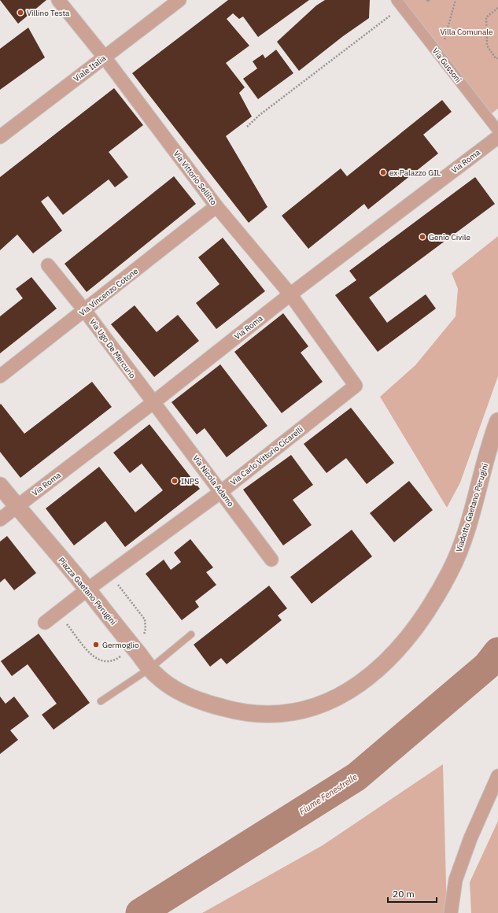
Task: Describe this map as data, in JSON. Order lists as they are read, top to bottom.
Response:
{
  "streets": {
    "street": [
      "Via Gussoni",
      "Viale Italia",
      "Via Roma",
      "Via Vittorio Sellitto",
      "Via Vincenzo Cotone",
      "Via Ugo De Mercurio",
      "Via Carlo Vittorio Cicarelli",
      "Via Nicola Adamo",
      "Viadotto Gaetano Perugini",
      "Piazza Gaetano Perugini"
    ]
  },
  "crossings": [
    ["Viale Italia", "Via Vittorio Sellitto"],
    ["Via Roma", "Via Vittorio Sellitto"],
    ["Via Roma", "Via Ugo De Mercurio"],
    ["Via Roma", "Via Carlo Vittorio Cicarelli"],
    ["Via Roma", "Via Nicola Adamo"],
    ["Via Roma", "Piazza Gaetano Perugini"],
    ["Via Vittorio Sellitto", "Via Vincenzo Cotone"],
    ["Via Vittorio Sellitto", "Via Carlo Vittorio Cicarelli"],
    ["Via Vincenzo Cotone", "Via Ugo De Mercurio"],
    ["Via Ugo De Mercurio", "Via Nicola Adamo"],
    ["Via Carlo Vittorio Cicarelli", "Via Nicola Adamo"],
    ["Via Carlo Vittorio Cicarelli", "Piazza Gaetano Perugini"],
    ["Viadotto Gaetano Perugini", "Piazza Gaetano Perugini"]
  ],
  "water": ["Fiume Fenestrelle"],
  "parks": ["Villa Comunale"],
  "places": [
    "Villino Testa",
    "ex Palazzo GIL",
    "Genio Civile",
    "INPS",
    "Germoglio"
  ],
  "scale_bar": "20 m"
}
